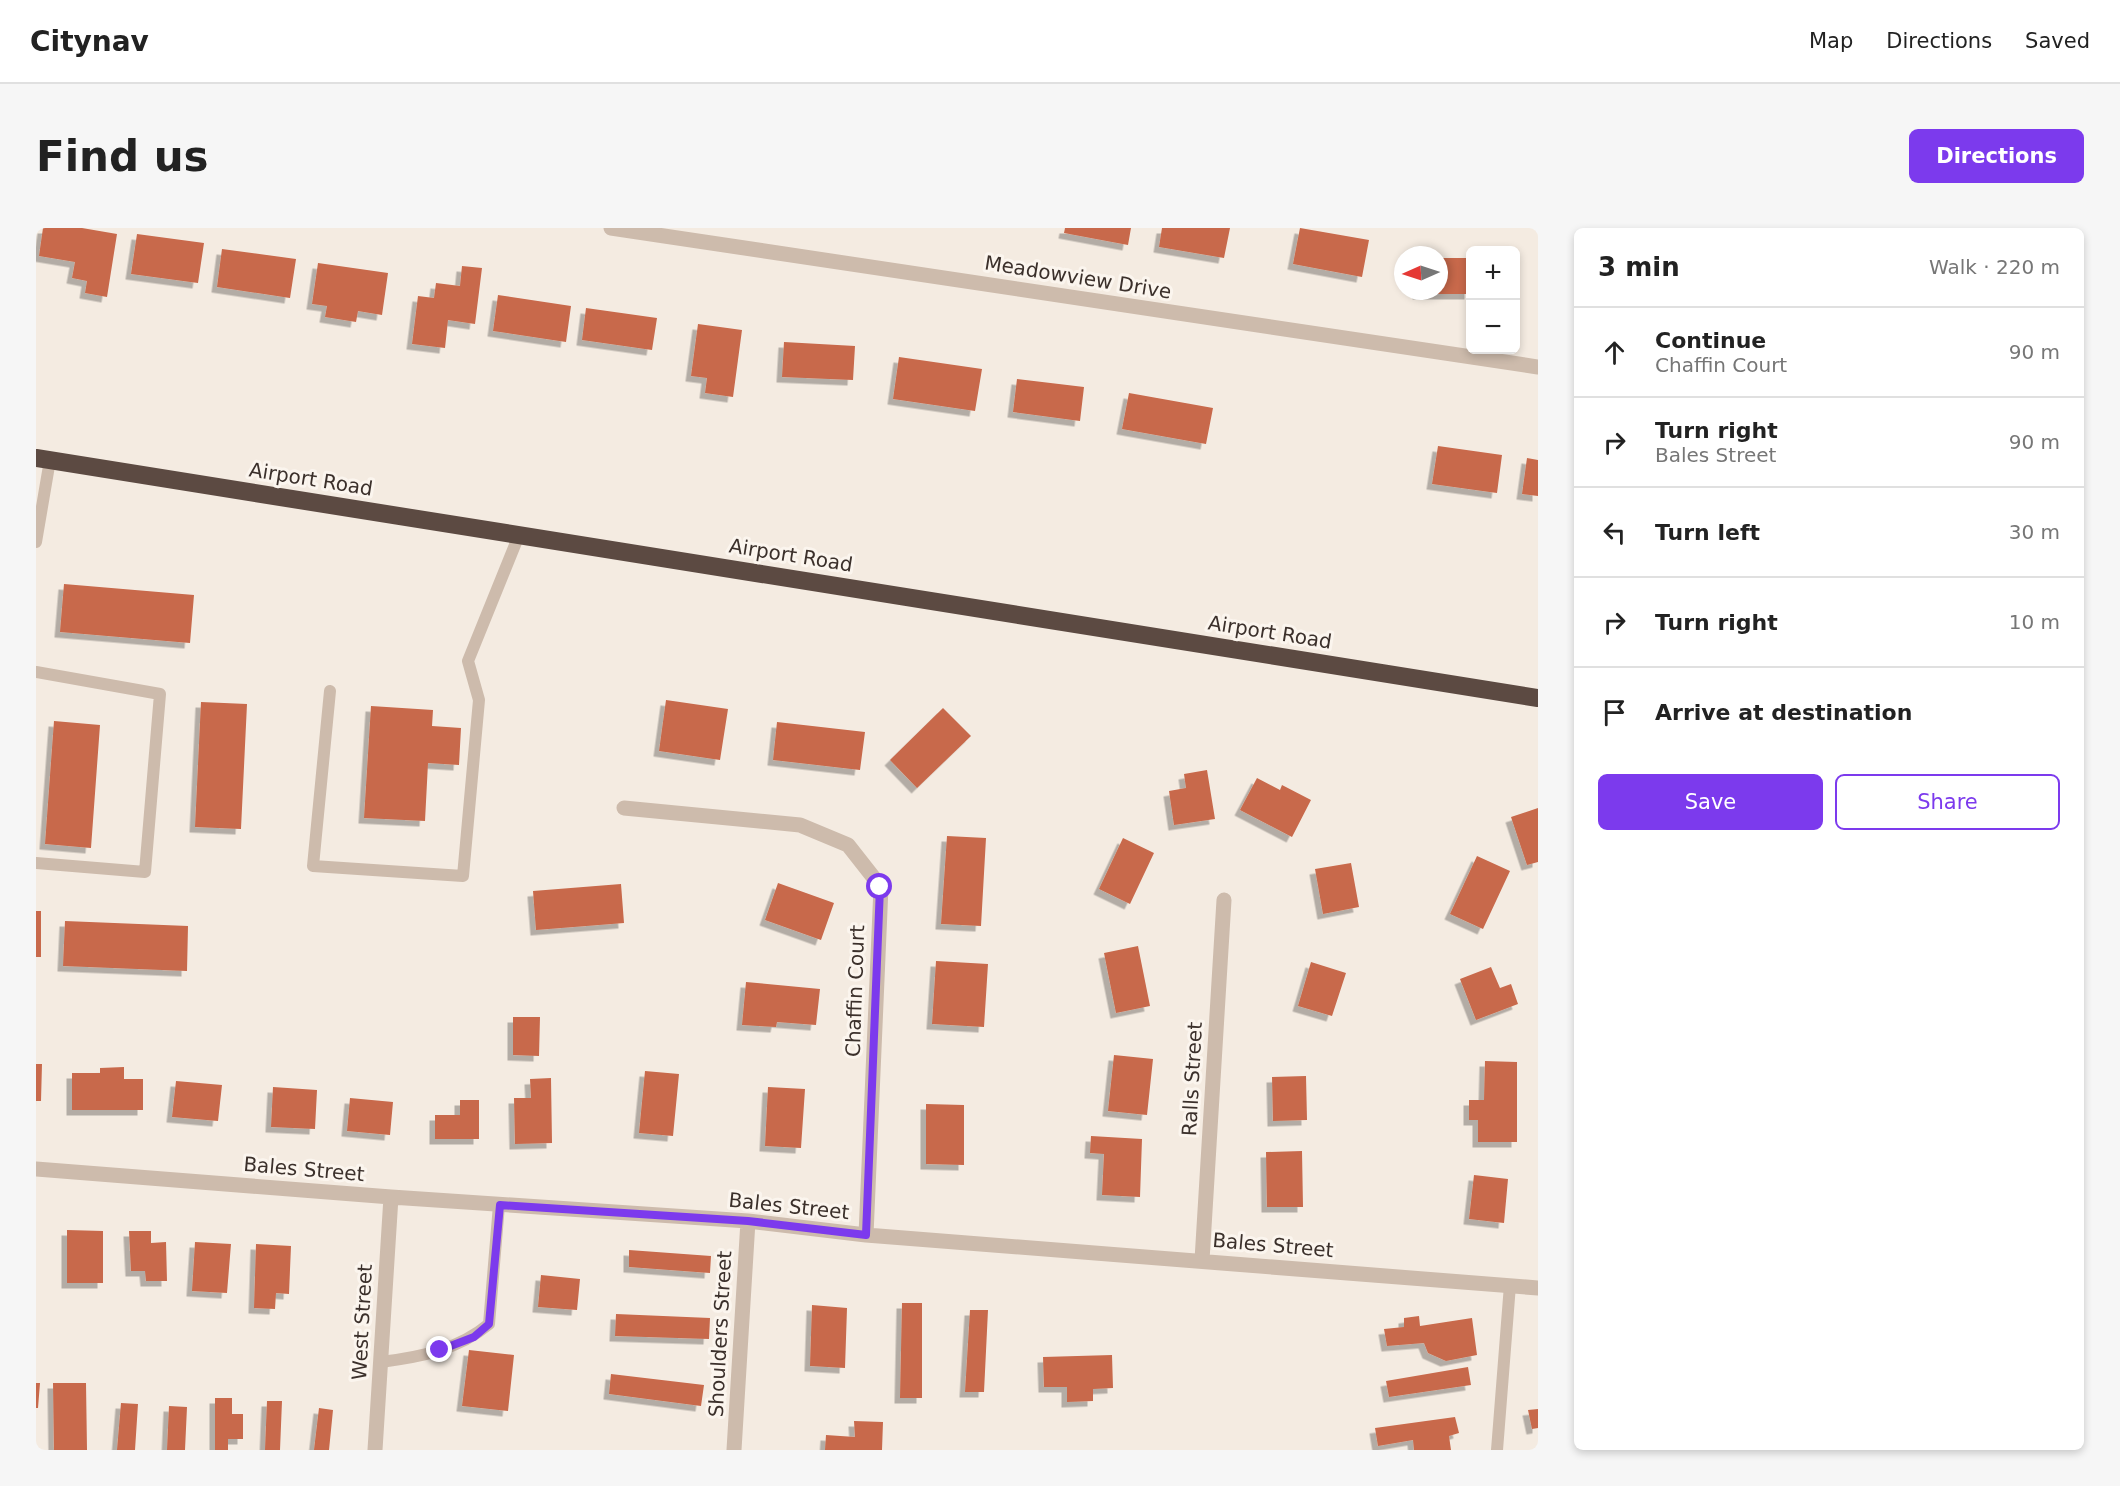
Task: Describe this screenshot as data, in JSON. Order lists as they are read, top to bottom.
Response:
{
  "streets": {
    "highway": ["Airport Road"],
    "street": [
      "Meadowview Drive",
      "Chaffin Court",
      "Ralls Street",
      "Bales Street",
      "West Street",
      "Shoulders Street"
    ]
  },
  "crossings": [
    ["Chaffin Court", "Bales Street"],
    ["Ralls Street", "Bales Street"],
    ["Bales Street", "West Street"],
    ["Bales Street", "Shoulders Street"]
  ],
  "north": "left",
  "page": {
    "header": "Citynav",
    "nav": ["Map", "Directions", "Saved"],
    "buttons": [
      "Directions",
      ["Save", "Share"]
    ],
    "title": "Find us",
    "heading": ["3 min", "Walk · 220 m"],
    "map_buttons": ["+", "−"],
    "list": [
      ["Continue", "Chaffin Court", "90 m"],
      ["Turn right", "Bales Street", "90 m"],
      ["Turn left", "30 m"],
      ["Turn right", "10 m"],
      "Arrive at destination"
    ]
  }
}
